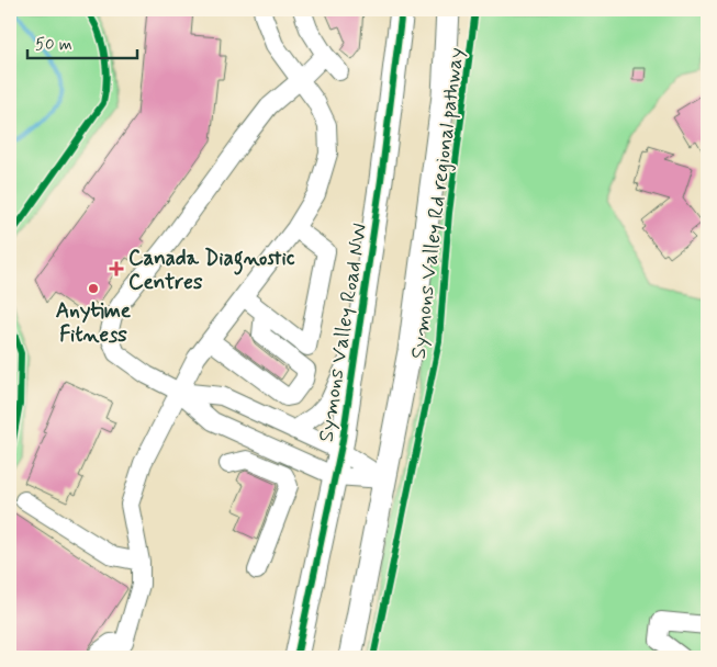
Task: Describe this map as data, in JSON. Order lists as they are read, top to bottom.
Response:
{
  "streets": {
    "main road": ["Symons Valley Road NW"],
    "cycle path": ["Symons Valley Rd regional pathway"]
  },
  "places": {
    "health": ["Canada Diagnostic Centres"],
    "other": ["Anytime Fitness"]
  },
  "scale_bar": "50 m"
}
